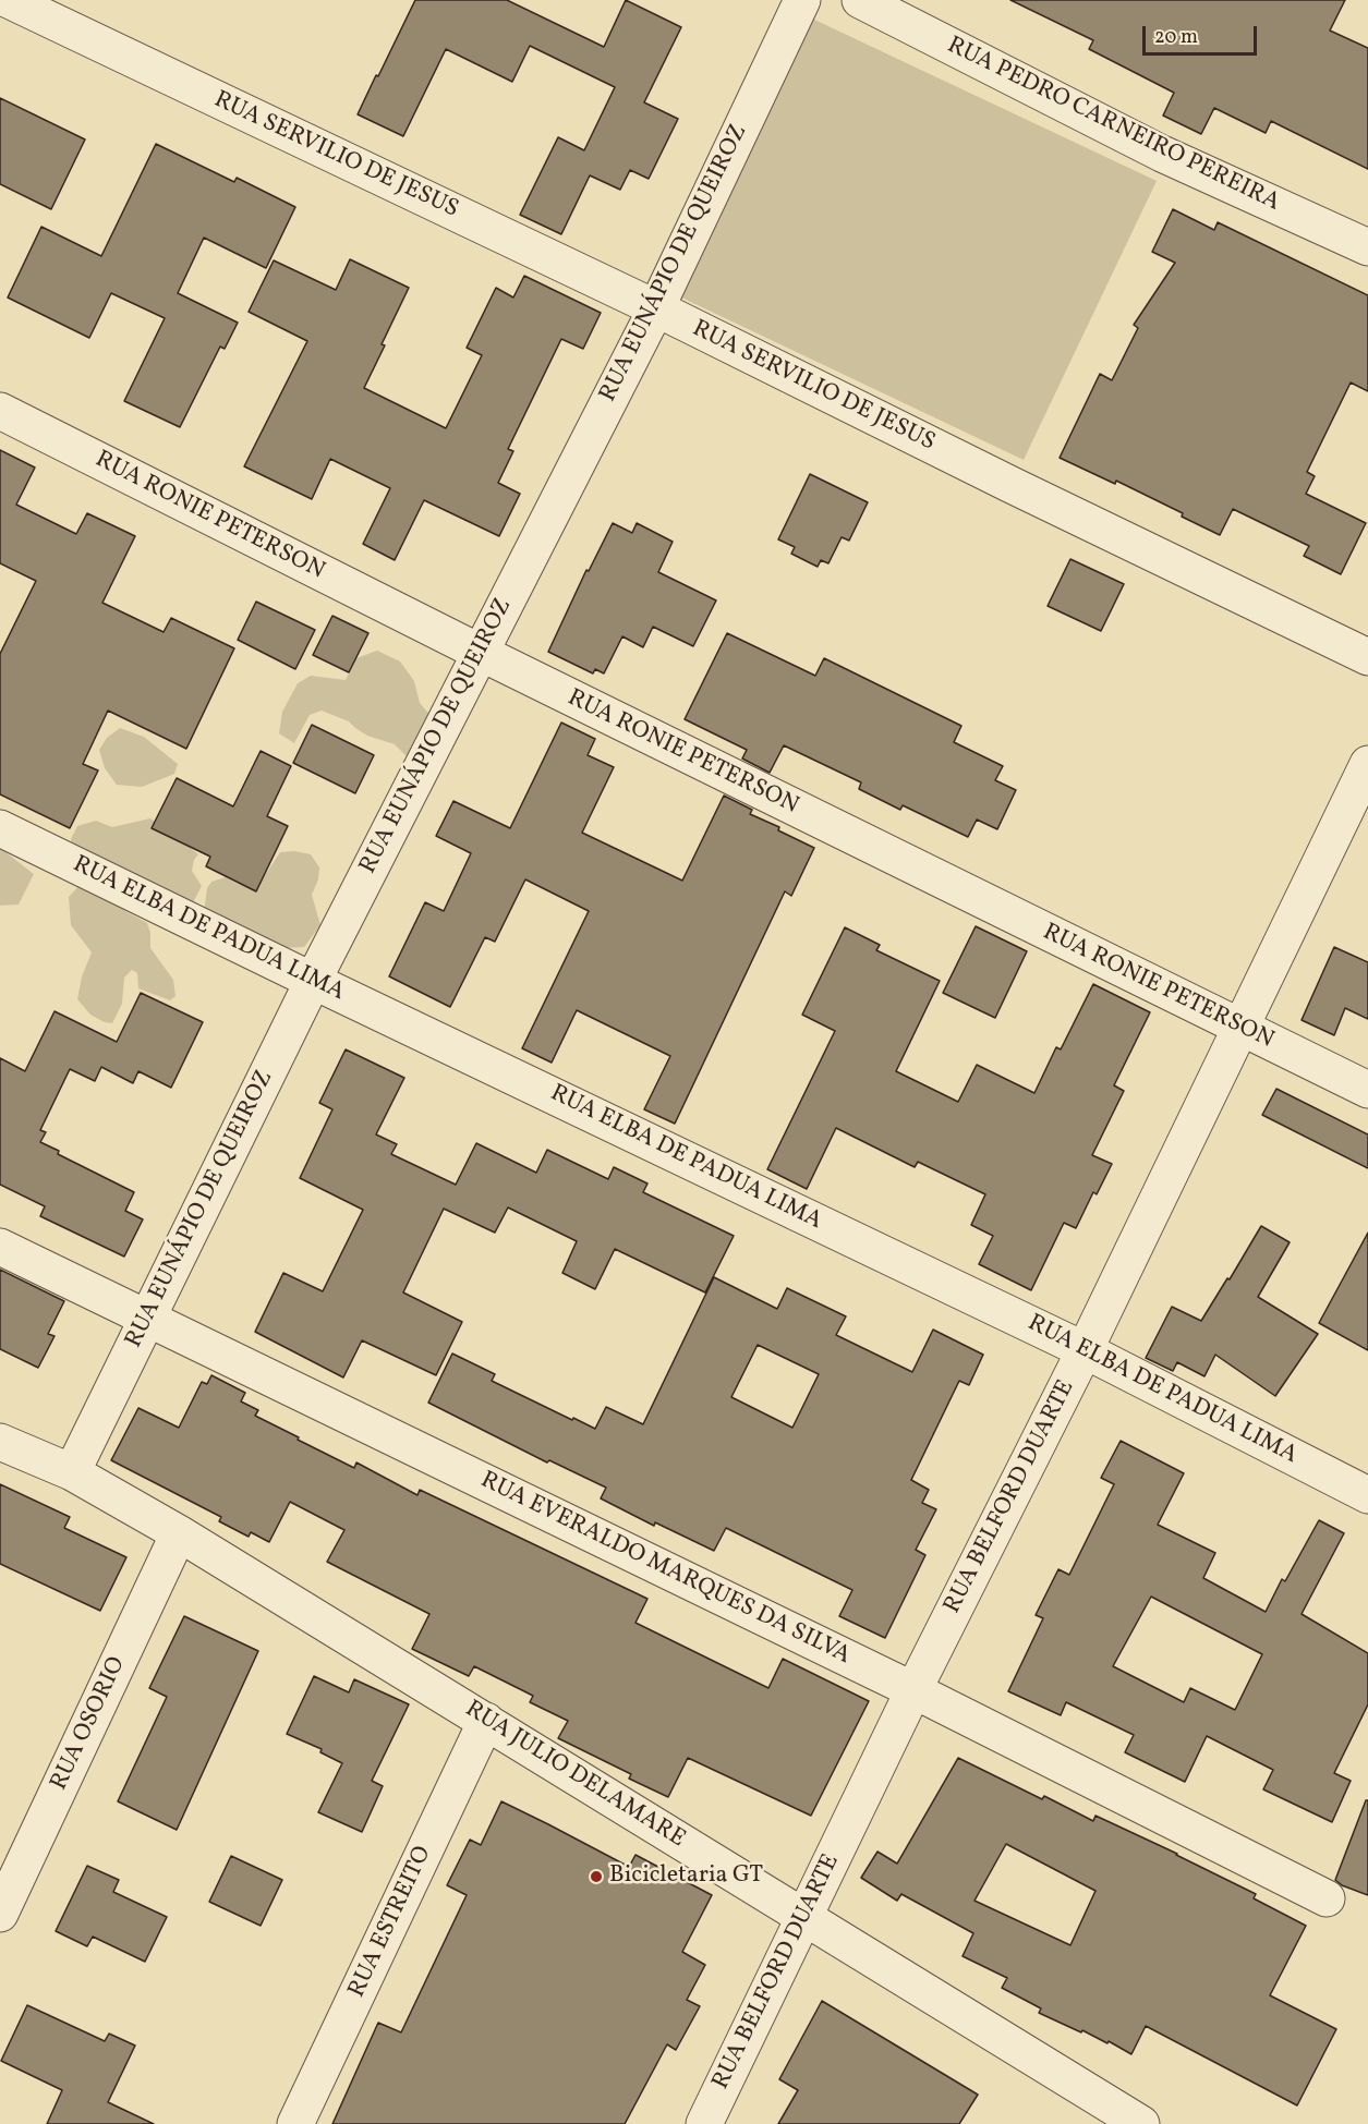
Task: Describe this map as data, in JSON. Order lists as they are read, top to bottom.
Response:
{
  "streets": {
    "street": [
      "RUA PEDRO CARNEIRO PEREIRA",
      "RUA SERVILIO DE JESUS",
      "RUA EUNÁPIO DE QUEIROZ",
      "RUA RONIE PETERSON",
      "RUA ELBA DE PADUA LIMA",
      "RUA BELFORD DUARTE",
      "RUA EVERALDO MARQUES DA SILVA",
      "RUA OSORIO",
      "RUA JULIO DELAMARE",
      "RUA ESTREITO"
    ]
  },
  "crossings": [
    ["RUA SERVILIO DE JESUS", "RUA EUNÁPIO DE QUEIROZ"],
    ["RUA EUNÁPIO DE QUEIROZ", "RUA RONIE PETERSON"],
    ["RUA EUNÁPIO DE QUEIROZ", "RUA ELBA DE PADUA LIMA"],
    ["RUA EUNÁPIO DE QUEIROZ", "RUA EVERALDO MARQUES DA SILVA"],
    ["RUA EUNÁPIO DE QUEIROZ", "RUA JULIO DELAMARE"],
    ["RUA RONIE PETERSON", "RUA BELFORD DUARTE"],
    ["RUA ELBA DE PADUA LIMA", "RUA BELFORD DUARTE"],
    ["RUA BELFORD DUARTE", "RUA EVERALDO MARQUES DA SILVA"],
    ["RUA BELFORD DUARTE", "RUA JULIO DELAMARE"],
    ["RUA OSORIO", "RUA JULIO DELAMARE"],
    ["RUA JULIO DELAMARE", "RUA ESTREITO"]
  ],
  "places": ["Bicicletaria GT"],
  "scale_bar": "20 m"
}
